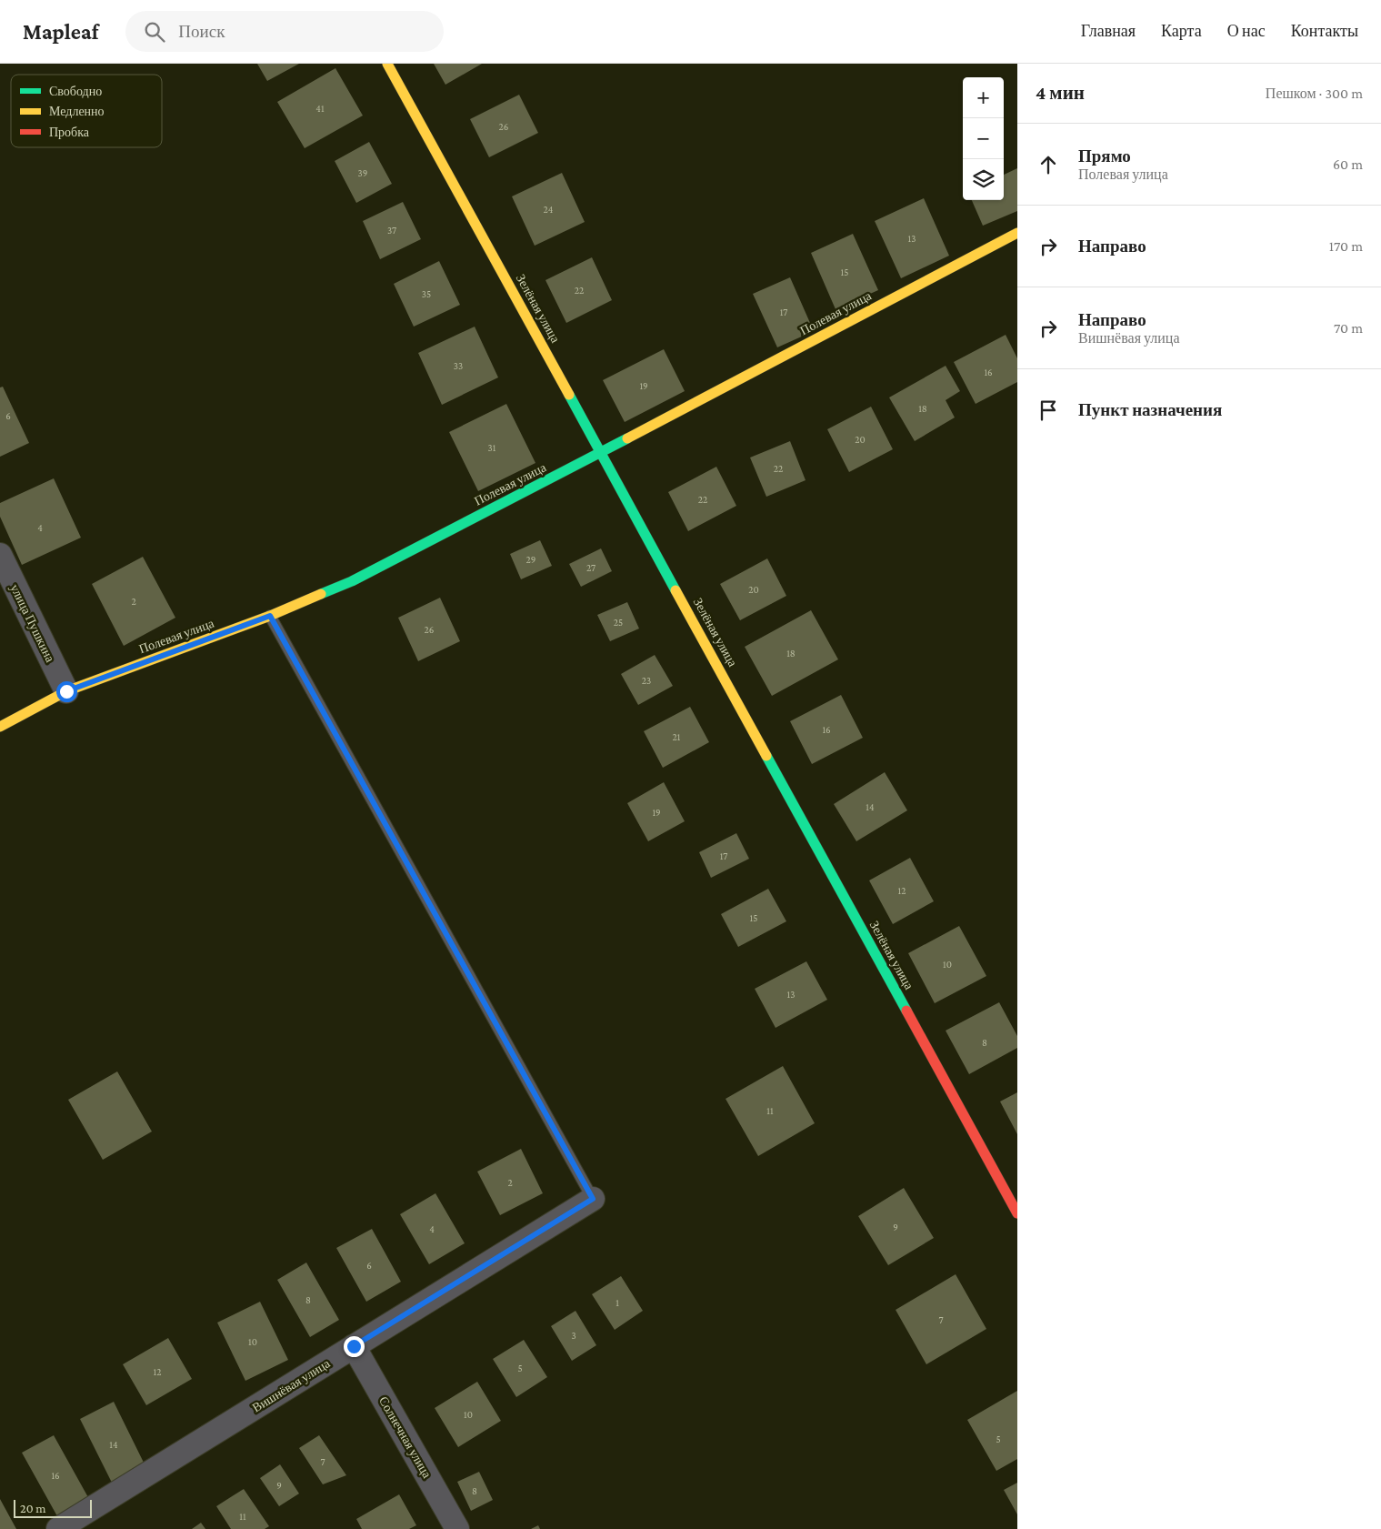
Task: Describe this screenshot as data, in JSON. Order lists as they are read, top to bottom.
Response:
{
  "streets": {
    "street": [
      "Зелёная улица",
      "Полевая улица",
      "улица Пушкина",
      "Вишнёвая улица",
      "Солнечная улица"
    ]
  },
  "crossings": [
    ["Зелёная улица", "Полевая улица"],
    ["Полевая улица", "улица Пушкина"],
    ["Вишнёвая улица", "Солнечная улица"]
  ],
  "house_numbers": [
    "41",
    "26",
    "39",
    "24",
    "37",
    "13",
    "15",
    "22",
    "35",
    "17",
    "33",
    "16",
    "19",
    "18",
    "6",
    "20",
    "31",
    "22",
    "22",
    "4",
    "29",
    "27",
    "20",
    "2",
    "25",
    "26",
    "18",
    "23",
    "16",
    "21",
    "14",
    "19",
    "17",
    "12",
    "15",
    "10",
    "13",
    "8",
    "11",
    "2",
    "9",
    "4",
    "6",
    "8",
    "1",
    "7",
    "3",
    "10",
    "5",
    "12",
    "10",
    "5",
    "14",
    "7",
    "16",
    "9",
    "8",
    "11"
  ],
  "legend": ["Свободно", "Медленно", "Пробка"],
  "scale_bar": "20 m",
  "page": {
    "header": "Mapleaf",
    "search": "Поиск",
    "nav": [
      "Главная",
      "Карта",
      "О нас",
      "Контакты"
    ],
    "heading": ["4 мин", "Пешком · 300 m"],
    "map_buttons": ["+", "−"],
    "list": [
      ["Прямо", "Полевая улица", "60 m"],
      ["Направо", "170 m"],
      ["Направо", "Вишнёвая улица", "70 m"],
      "Пункт назначения"
    ],
    "scale": "20 m"
  }
}
